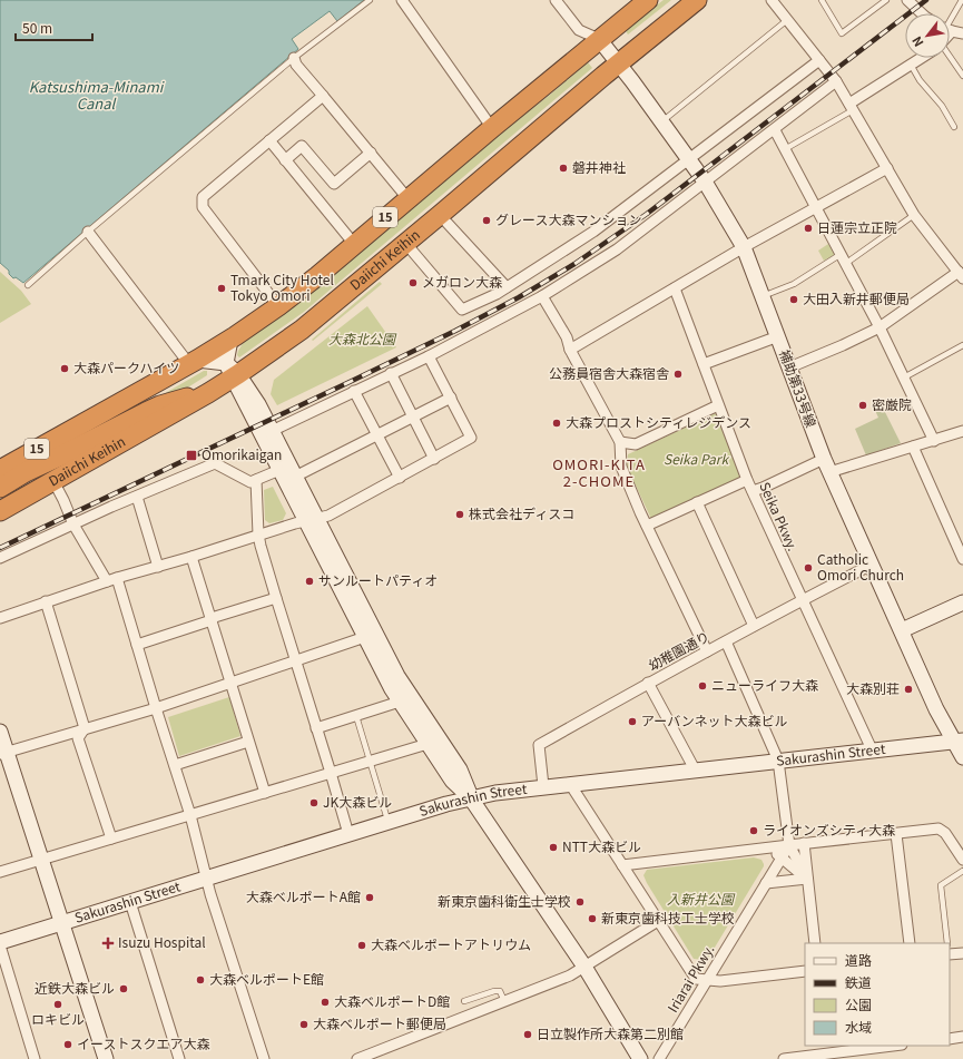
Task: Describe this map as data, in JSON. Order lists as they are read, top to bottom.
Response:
{
  "streets": {
    "highway": ["15", "Daiichi Keihin"],
    "street": [
      "補助第33号線",
      "Seika Pkwy.",
      "幼稚園通り",
      "Sakurashin Street",
      "Iriarai Pkwy."
    ]
  },
  "crossings": [
    ["15", "補助第33号線"],
    ["Daiichi Keihin", "補助第33号線"],
    ["補助第33号線", "幼稚園通り"],
    ["補助第33号線", "Sakurashin Street"],
    ["Seika Pkwy.", "幼稚園通り"],
    ["Seika Pkwy.", "Sakurashin Street"],
    ["幼稚園通り", "Sakurashin Street"]
  ],
  "districts": ["OMORI-KITA 2-CHOME"],
  "water": ["Katsushima-Minami Canal"],
  "parks": ["大森北公園", "Seika Park", "入新井公園"],
  "places": {
    "other": [
      "磐井神社",
      "グレース大森マンション",
      "日蓮宗立正院",
      "メガロン大森",
      "Tmark City Hotel Tokyo Omori",
      "大田入新井郵便局",
      "大森パークハイツ",
      "公務員宿舎大森宿舎",
      "密厳院",
      "大森プロストシティレジデンス",
      "株式会社ディスコ",
      "Catholic Omori Church",
      "サンルートパティオ",
      "ニューライフ大森",
      "大森別荘",
      "アーバンネット大森ビル",
      "JK大森ビル",
      "ライオンズシティ大森",
      "NTT大森ビル",
      "大森ベルポートA館",
      "新東京歯科衛生士学校",
      "新東京歯科技工士学校",
      "大森ベルポートアトリウム",
      "大森ベルポートE館",
      "近鉄大森ビル",
      "大森ベルポートD館",
      "ロキビル",
      "大森ベルポート郵便局",
      "日立製作所大森第二別館",
      "イーストスクエア大森"
    ],
    "transit": ["Ōmorikaigan"],
    "health": ["Isuzu Hospital"]
  },
  "legend": [
    "道路",
    "鉄道",
    "公園",
    "水域"
  ],
  "scale_bar": "50 m",
  "north": "bottom left"
}
